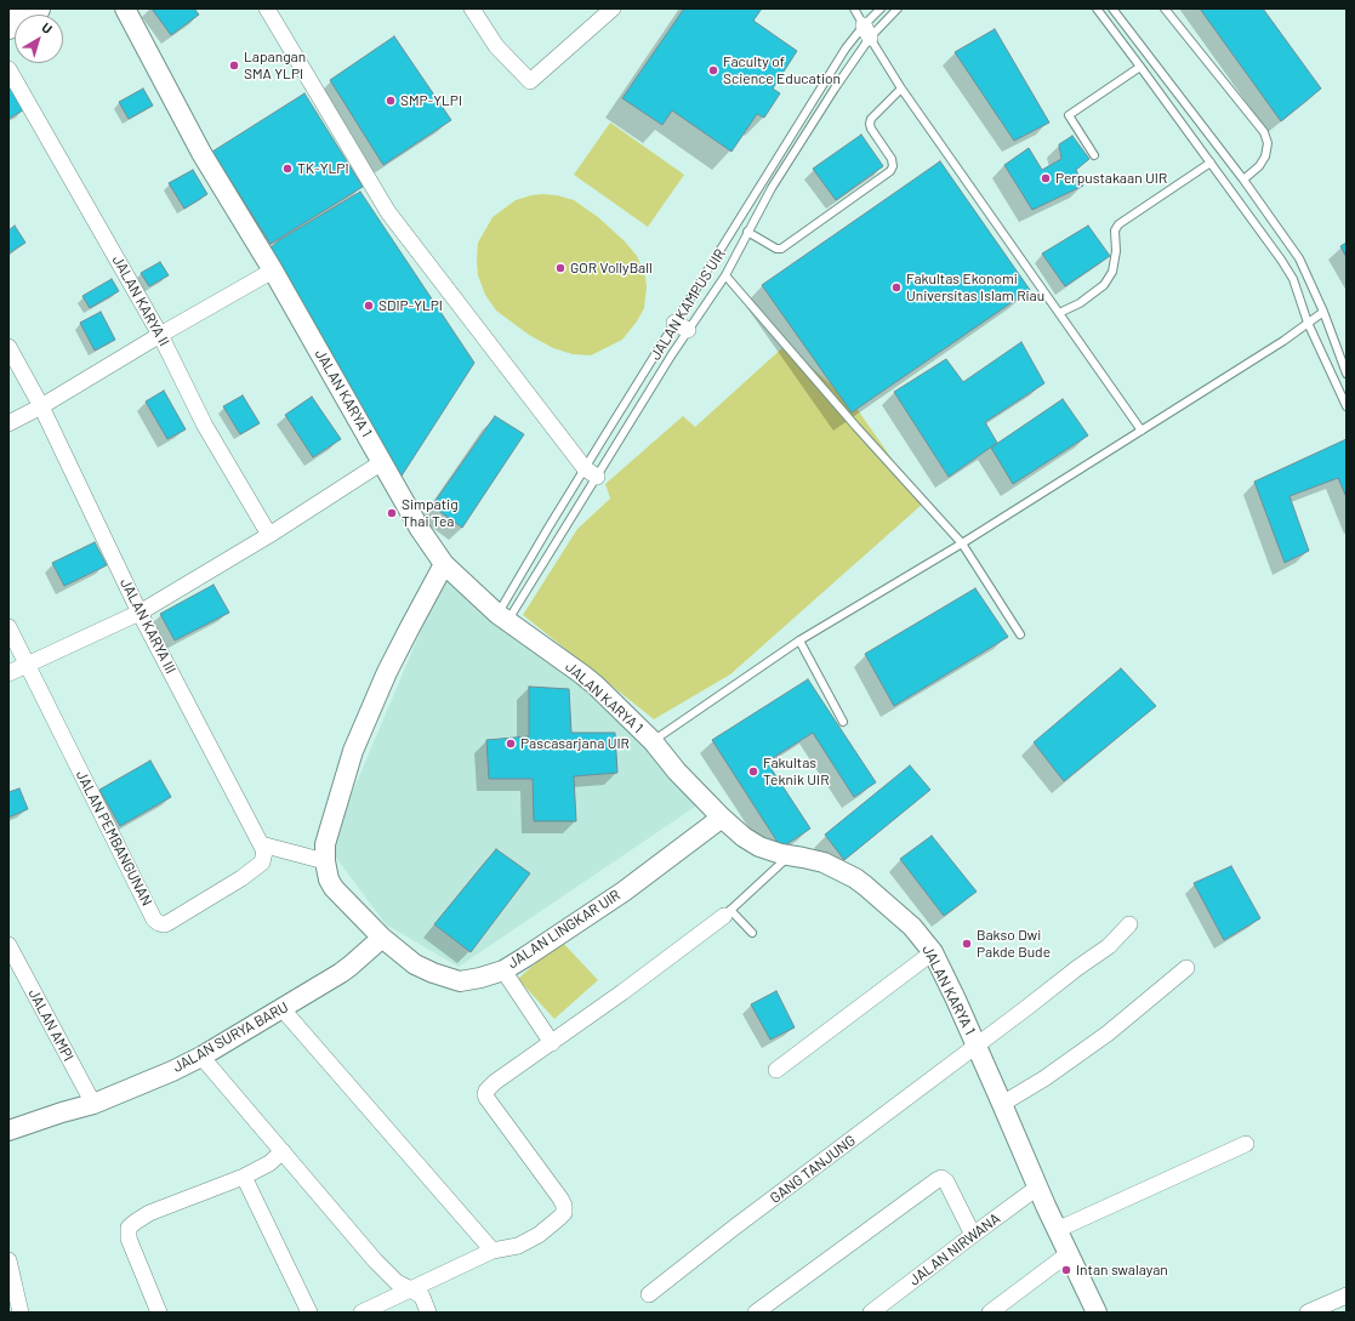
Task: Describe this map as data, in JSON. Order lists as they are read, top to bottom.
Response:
{
  "streets": {
    "street": [
      "JALAN KARYA II",
      "JALAN KARYA 1",
      "JALAN KARYA III",
      "JALAN PEMBANGUNAN",
      "JALAN LINGKAR UIR",
      "JALAN AMPI",
      "JALAN SURYA BARU",
      "GANG TANJUNG",
      "JALAN NIRWANA"
    ],
    "lane": ["JALAN KAMPUS UIR"]
  },
  "crossings": [
    ["JALAN KAMPUS UIR", "JALAN KARYA 1"],
    ["JALAN KARYA 1", "JALAN LINGKAR UIR"],
    ["JALAN KARYA 1", "GANG TANJUNG"],
    ["JALAN KARYA 1", "JALAN NIRWANA"],
    ["JALAN KARYA III", "JALAN PEMBANGUNAN"],
    ["JALAN LINGKAR UIR", "JALAN SURYA BARU"],
    ["JALAN AMPI", "JALAN SURYA BARU"]
  ],
  "places": [
    "Lapangan SMA YLPI",
    "Faculty of Science Education",
    "SMP-YLPI",
    "TK-YLPI",
    "Perpustakaan UIR",
    "GOR VollyBall",
    "Fakultas Ekonomi Universitas Islam Riau",
    "SDIP-YLPI",
    "Simpatig Thai Tea",
    "Pascasarjana UIR",
    "Fakultas Teknik UIR",
    "Bakso Dwi Pakde Bude",
    "Intan swalayan"
  ],
  "north": "top right"
}
